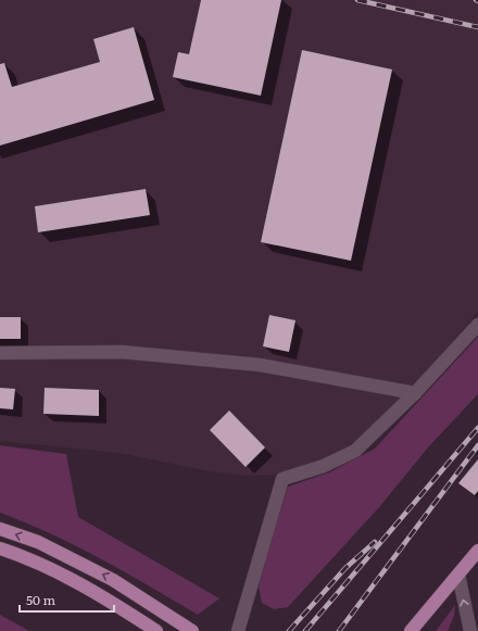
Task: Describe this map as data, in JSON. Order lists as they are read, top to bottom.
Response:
{
  "scale_bar": "50 m"
}
